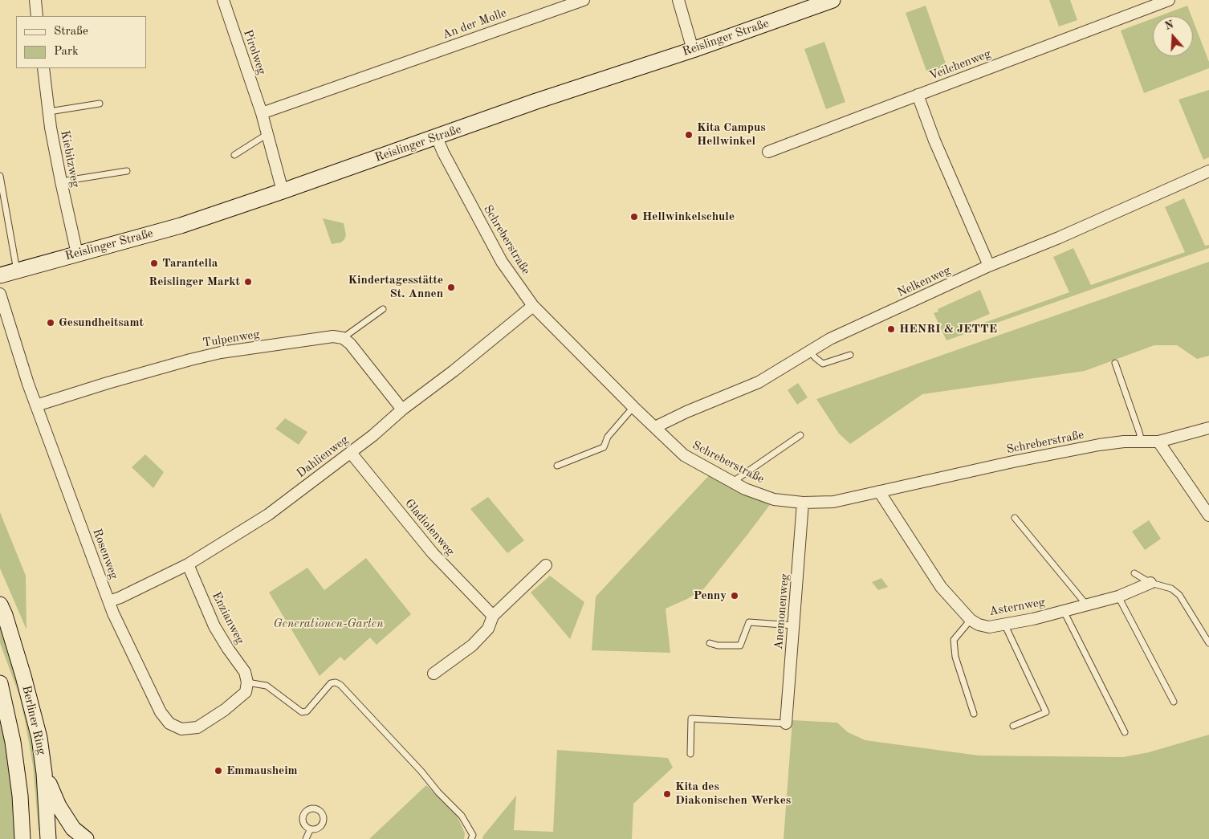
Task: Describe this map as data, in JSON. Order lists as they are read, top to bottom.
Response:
{
  "streets": {
    "street": [
      "An der Molle",
      "Reislinger Straße",
      "Pirolweg",
      "Veilchenweg",
      "Kiebitzweg",
      "Schreberstraße",
      "Nelkenweg",
      "Tulpenweg",
      "Dahlienweg",
      "Gladiolenweg",
      "Rosenweg",
      "Asternweg",
      "Anemonenweg",
      "Enzianweg",
      "Berliner Ring"
    ]
  },
  "crossings": [
    ["An der Molle", "Pirolweg"],
    ["Reislinger Straße", "Pirolweg"],
    ["Reislinger Straße", "Kiebitzweg"],
    ["Reislinger Straße", "Schreberstraße"],
    ["Schreberstraße", "Nelkenweg"],
    ["Schreberstraße", "Dahlienweg"],
    ["Schreberstraße", "Asternweg"],
    ["Schreberstraße", "Anemonenweg"],
    ["Tulpenweg", "Rosenweg"],
    ["Dahlienweg", "Gladiolenweg"],
    ["Dahlienweg", "Rosenweg"],
    ["Dahlienweg", "Enzianweg"],
    ["Rosenweg", "Enzianweg"]
  ],
  "parks": ["Generationen-Garten"],
  "places": [
    "Kita Campus Hellwinkel",
    "Hellwinkelschule",
    "Tarantella",
    "Reislinger Markt",
    "Kindertagesstätte St. Annen",
    "Gesundheitsamt",
    "HENRI & JETTE",
    "Penny",
    "Emmausheim",
    "Kita des Diakonischen Werkes"
  ],
  "legend": ["Straße", "Park"],
  "north": "top"
}
